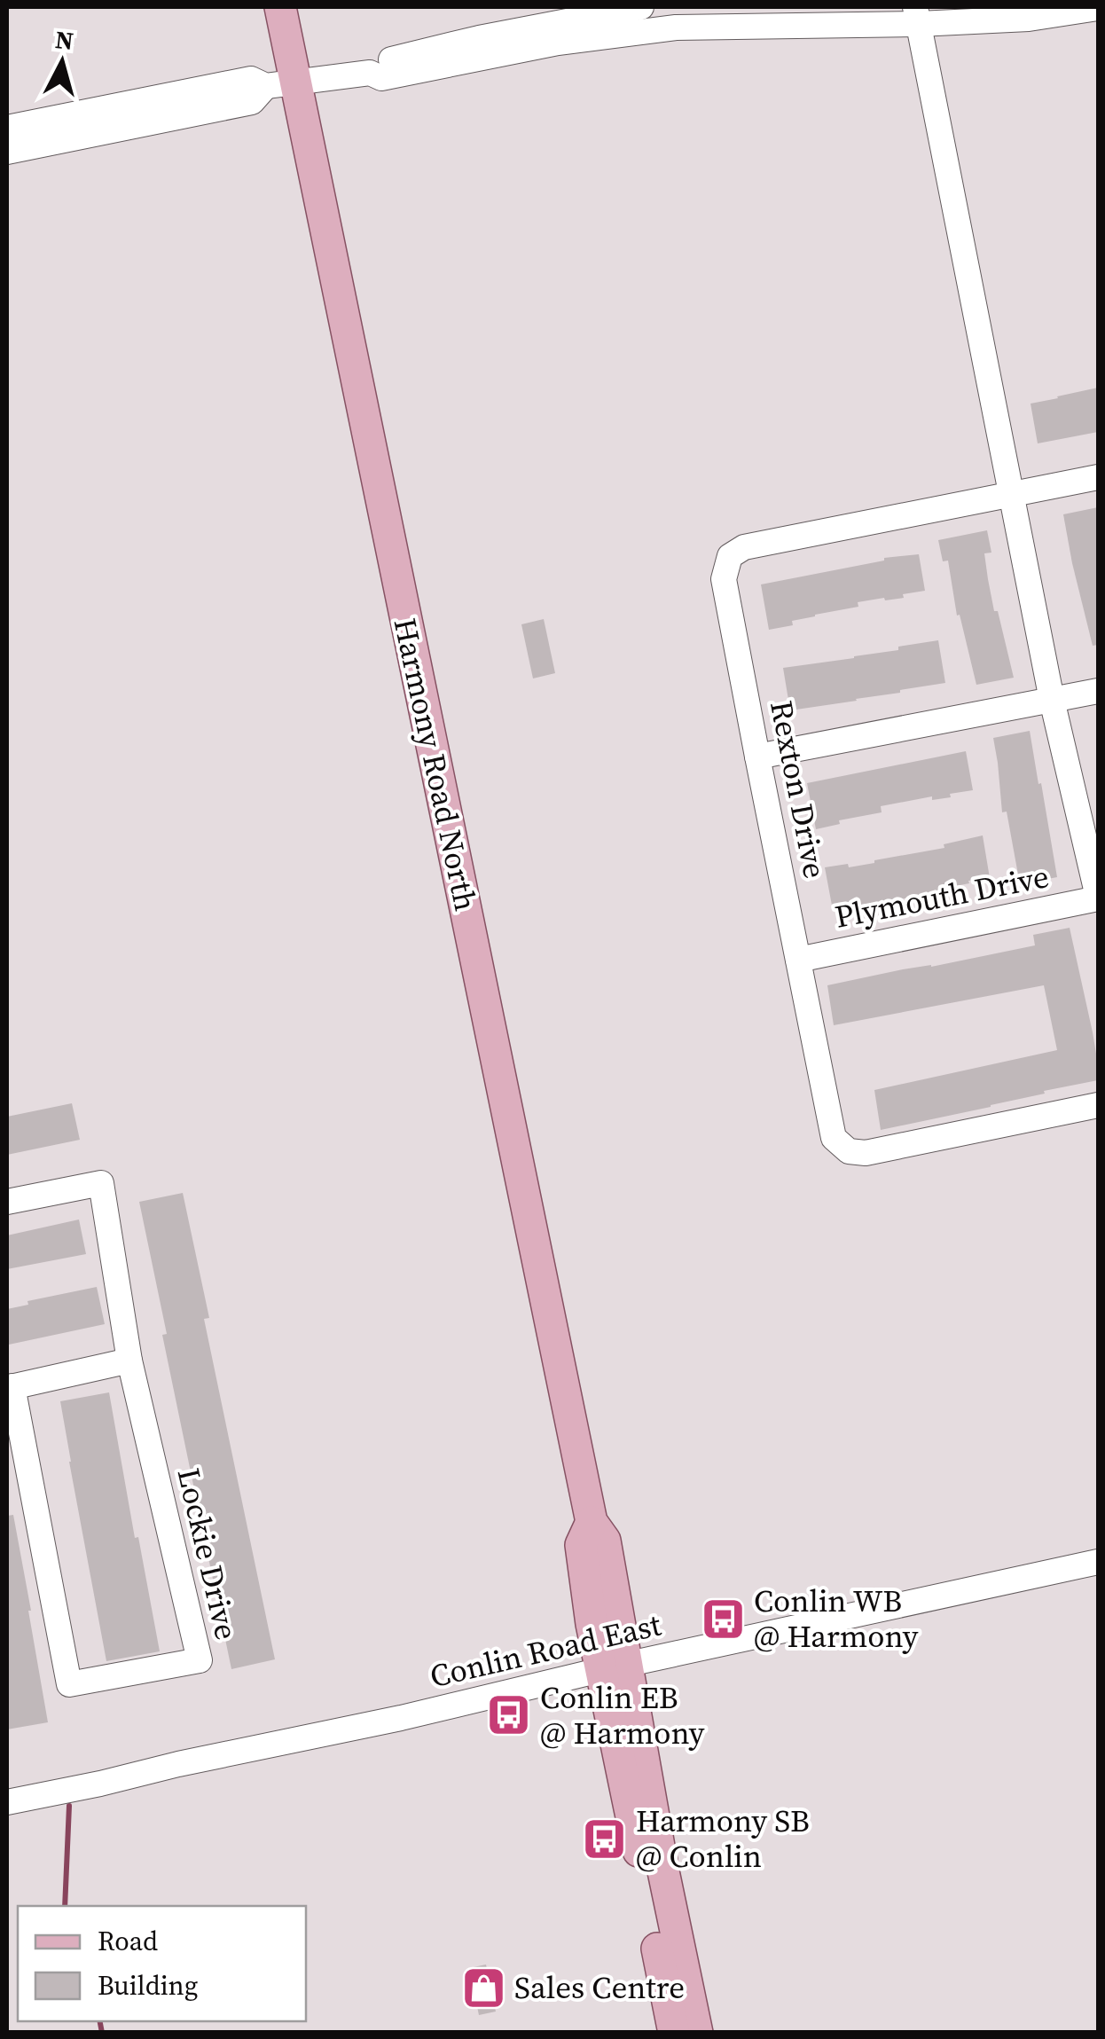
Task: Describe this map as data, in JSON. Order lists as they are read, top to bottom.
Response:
{
  "streets": {
    "main road": ["Harmony Road North"],
    "street": [
      "Rexton Drive",
      "Plymouth Drive",
      "Lockie Drive",
      "Conlin Road East"
    ]
  },
  "crossings": [
    ["Harmony Road North", "Conlin Road East"],
    ["Rexton Drive", "Plymouth Drive"]
  ],
  "places": {
    "bus stop": ["Conlin WB @ Harmony", "Conlin EB @ Harmony", "Harmony SB @ Conlin"],
    "shop": ["Sales Centre"]
  },
  "legend": ["Road", "Building"],
  "north": "top"
}
